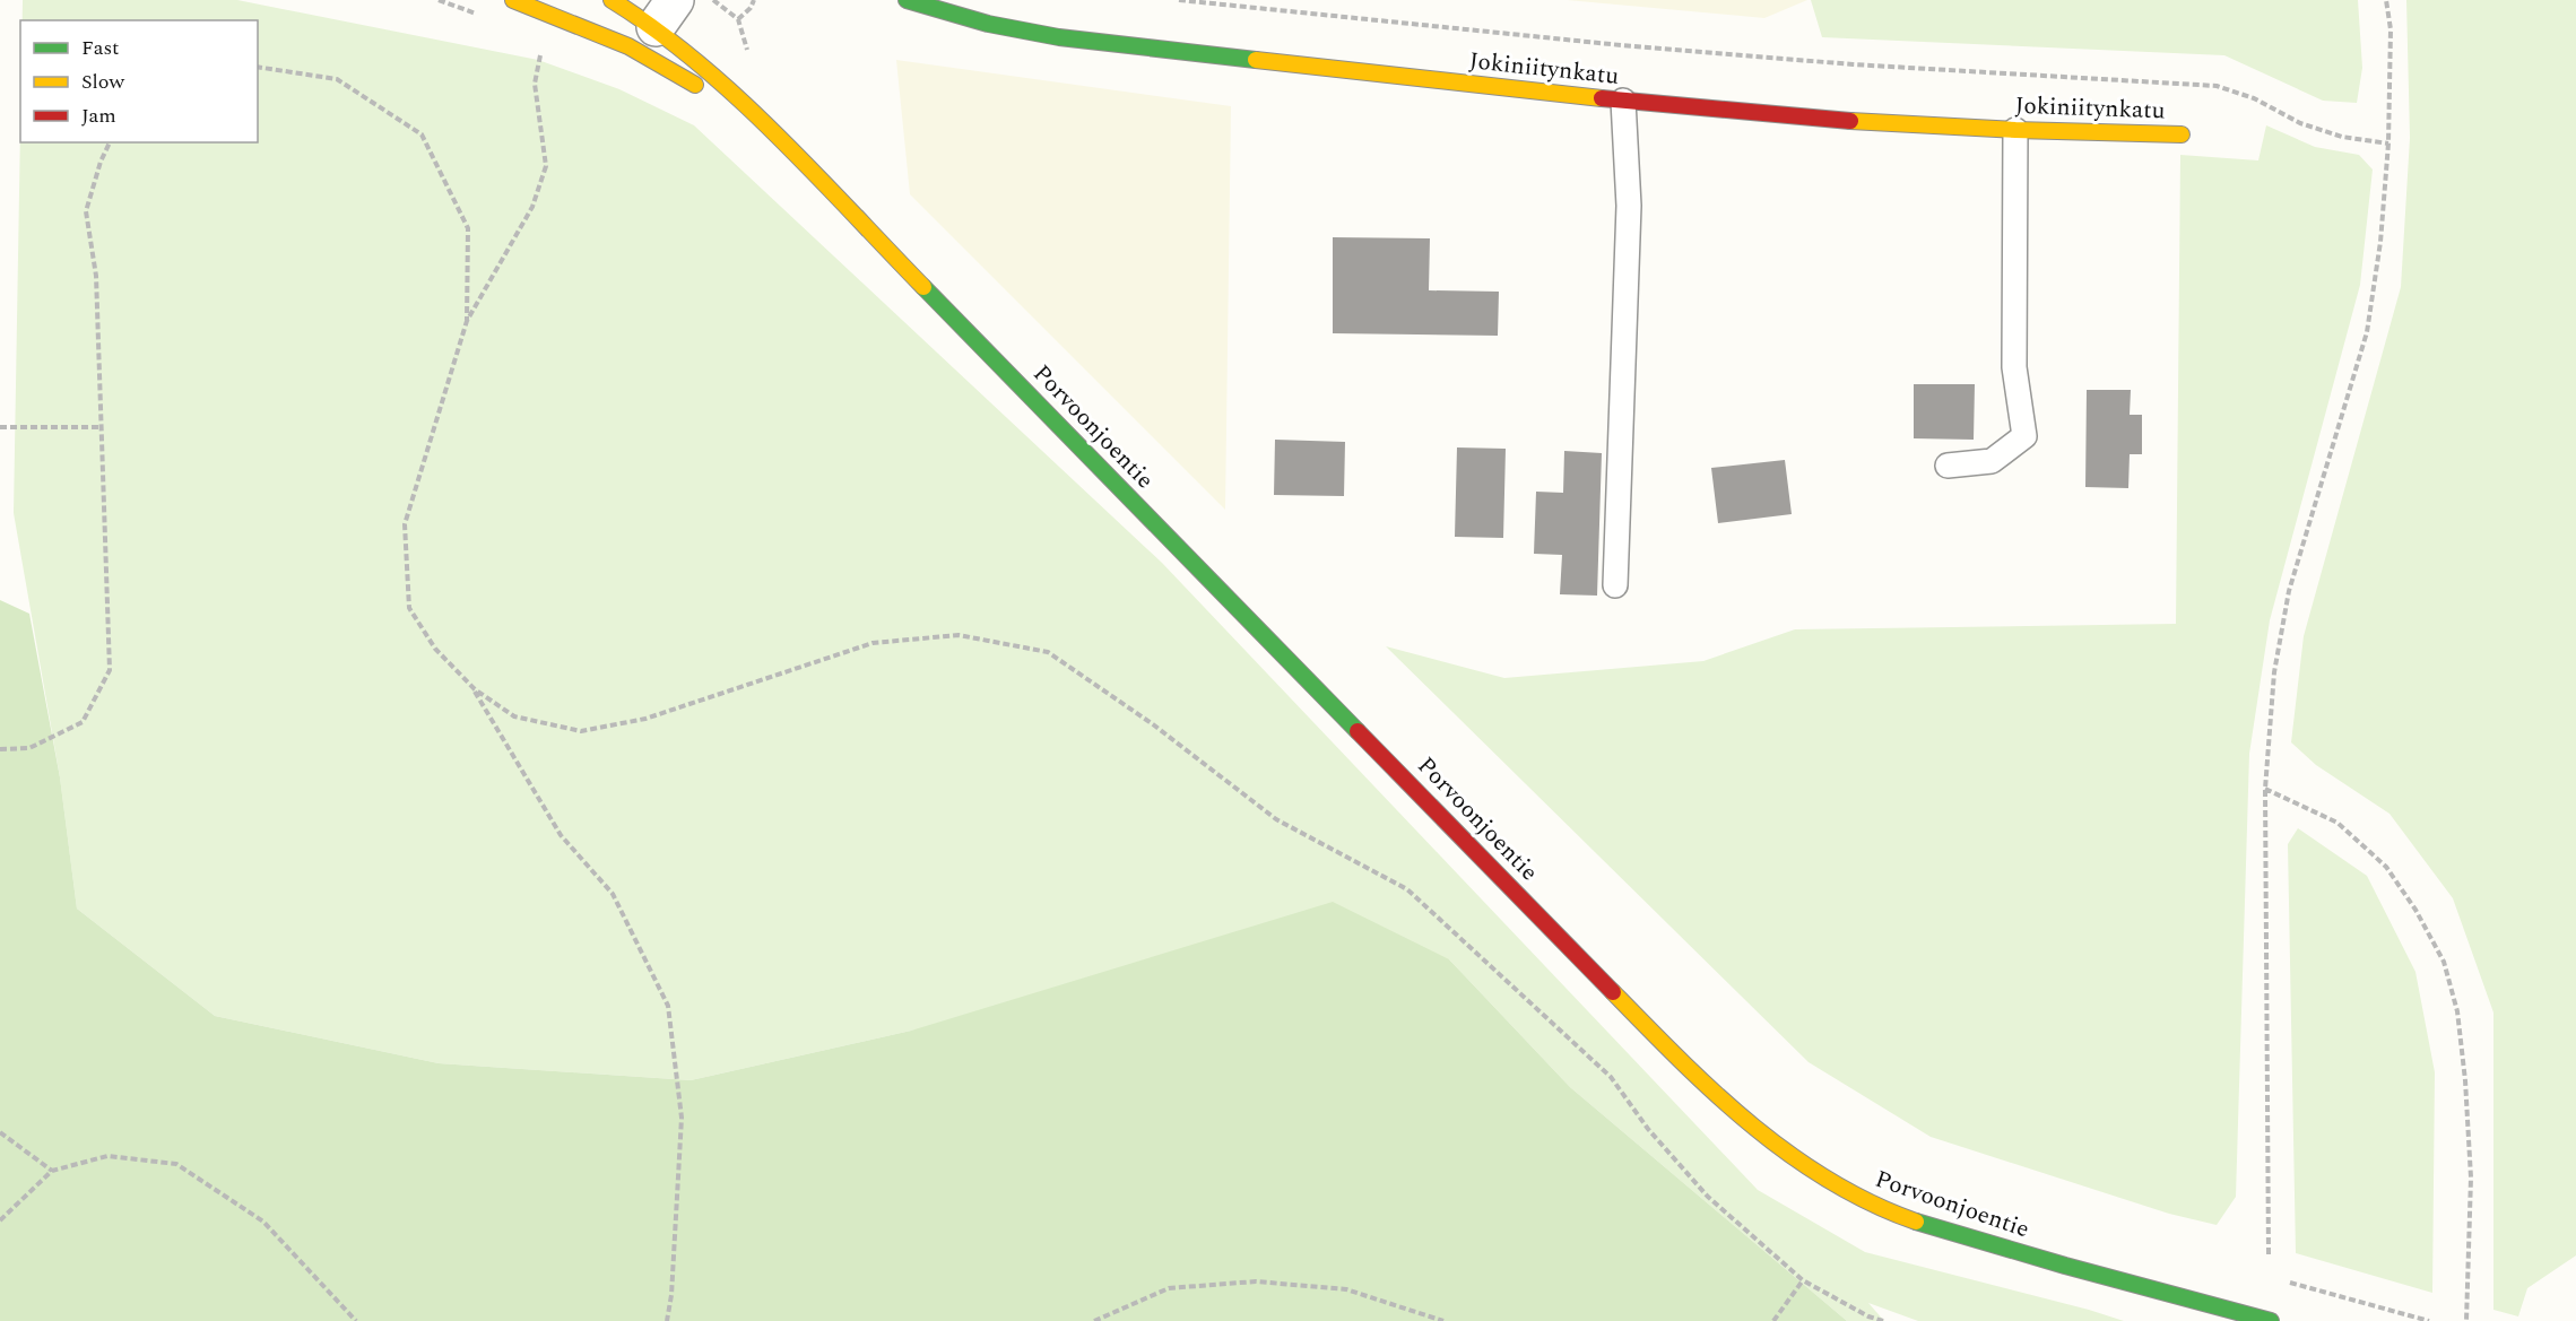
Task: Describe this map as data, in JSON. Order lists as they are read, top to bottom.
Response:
{
  "streets": {
    "street": ["Jokiniitynkatu", "Porvoonjoentie"]
  },
  "legend": ["Fast", "Slow", "Jam"]
}
